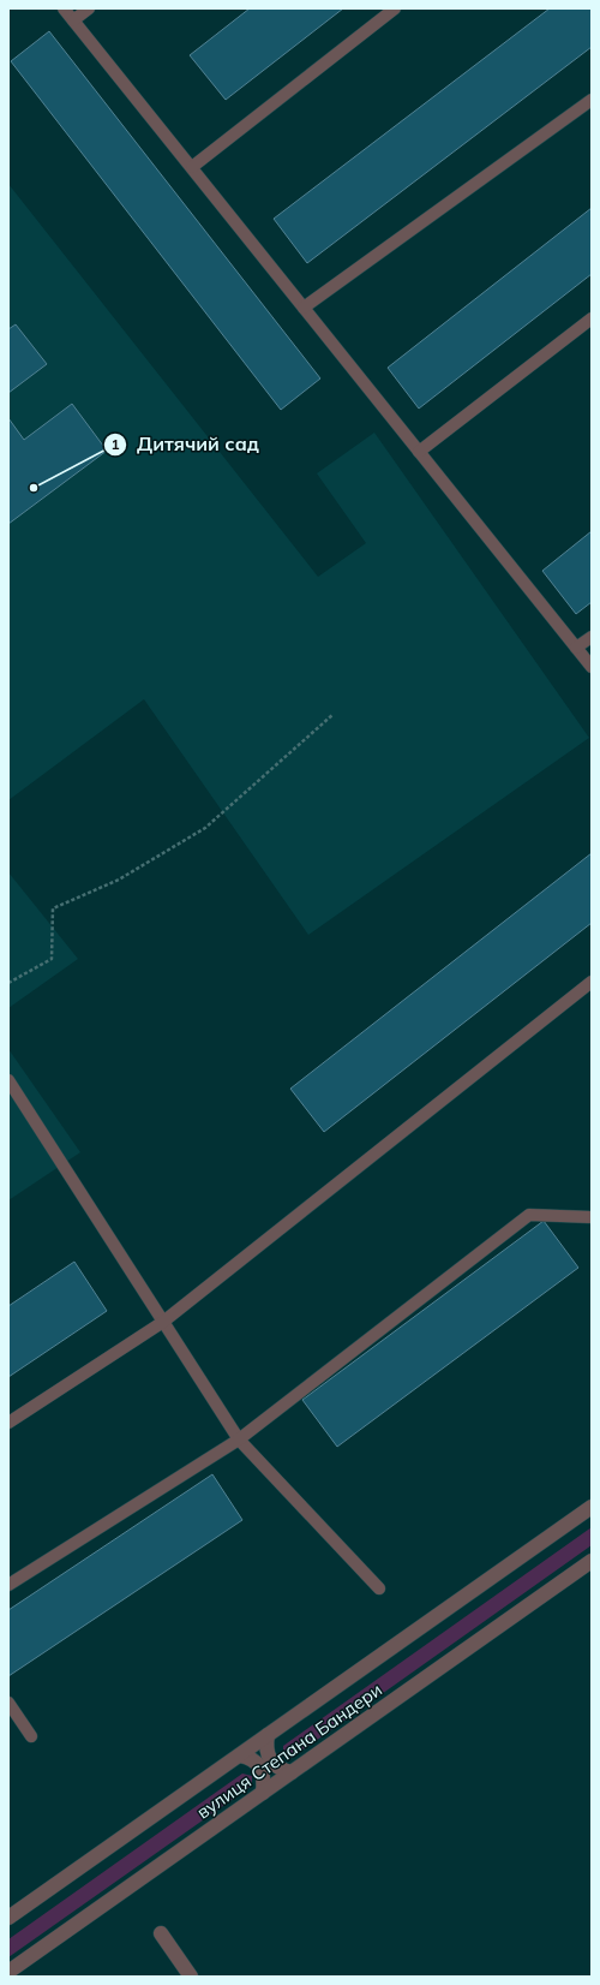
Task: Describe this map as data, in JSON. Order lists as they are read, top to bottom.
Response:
{
  "streets": {
    "street": ["вулиця Степана Бандери"]
  },
  "places": ["Дитячий сад"]
}
